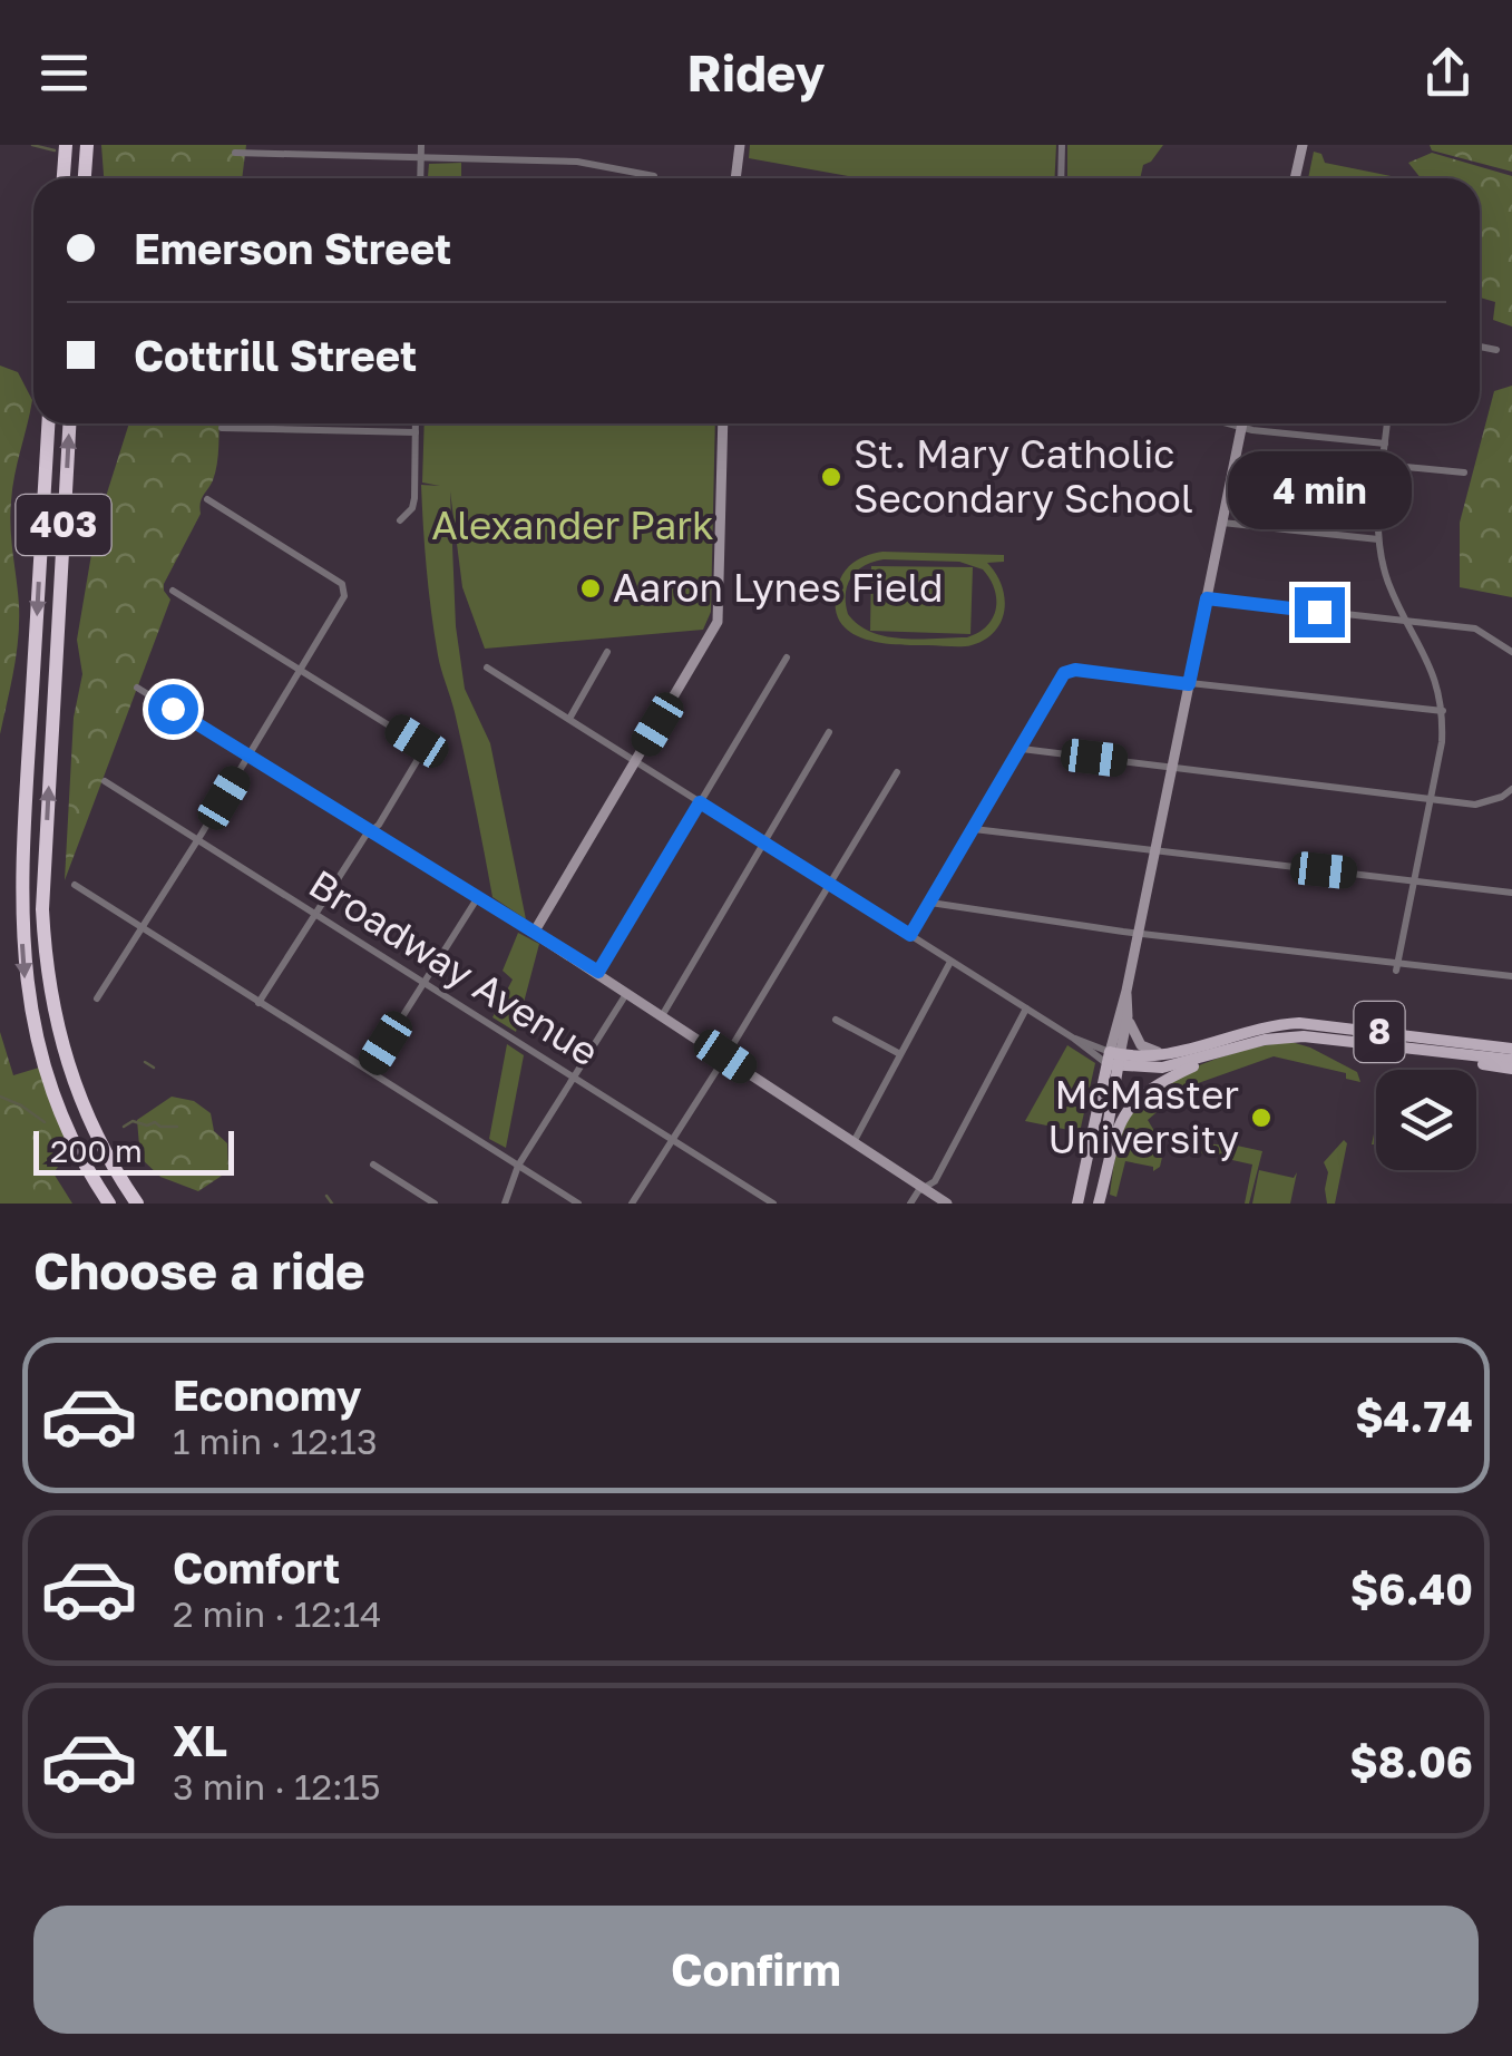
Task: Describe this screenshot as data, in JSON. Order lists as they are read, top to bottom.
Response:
{
  "streets": {
    "highway": ["403"],
    "main road": ["8"],
    "street": ["Broadway Avenue"]
  },
  "parks": ["Alexander Park"],
  "places": ["St. Mary Catholic Secondary School", "Aaron Lynes Field", "McMaster University"],
  "scale_bar": "200 m",
  "page": {
    "header": "Ridey",
    "banner": ["Emerson Street", "Cottrill Street"],
    "bubble": "4 min",
    "scale": "200 m",
    "heading": "Choose a ride",
    "list": [
      {
        "name": "Economy",
        "note": "1 min · 12:13",
        "value": "$4.74"
      },
      {
        "name": "Comfort",
        "note": "2 min · 12:14",
        "value": "$6.40"
      },
      {
        "name": "XL",
        "note": "3 min · 12:15",
        "value": "$8.06"
      }
    ],
    "buttons": "Confirm"
  }
}
